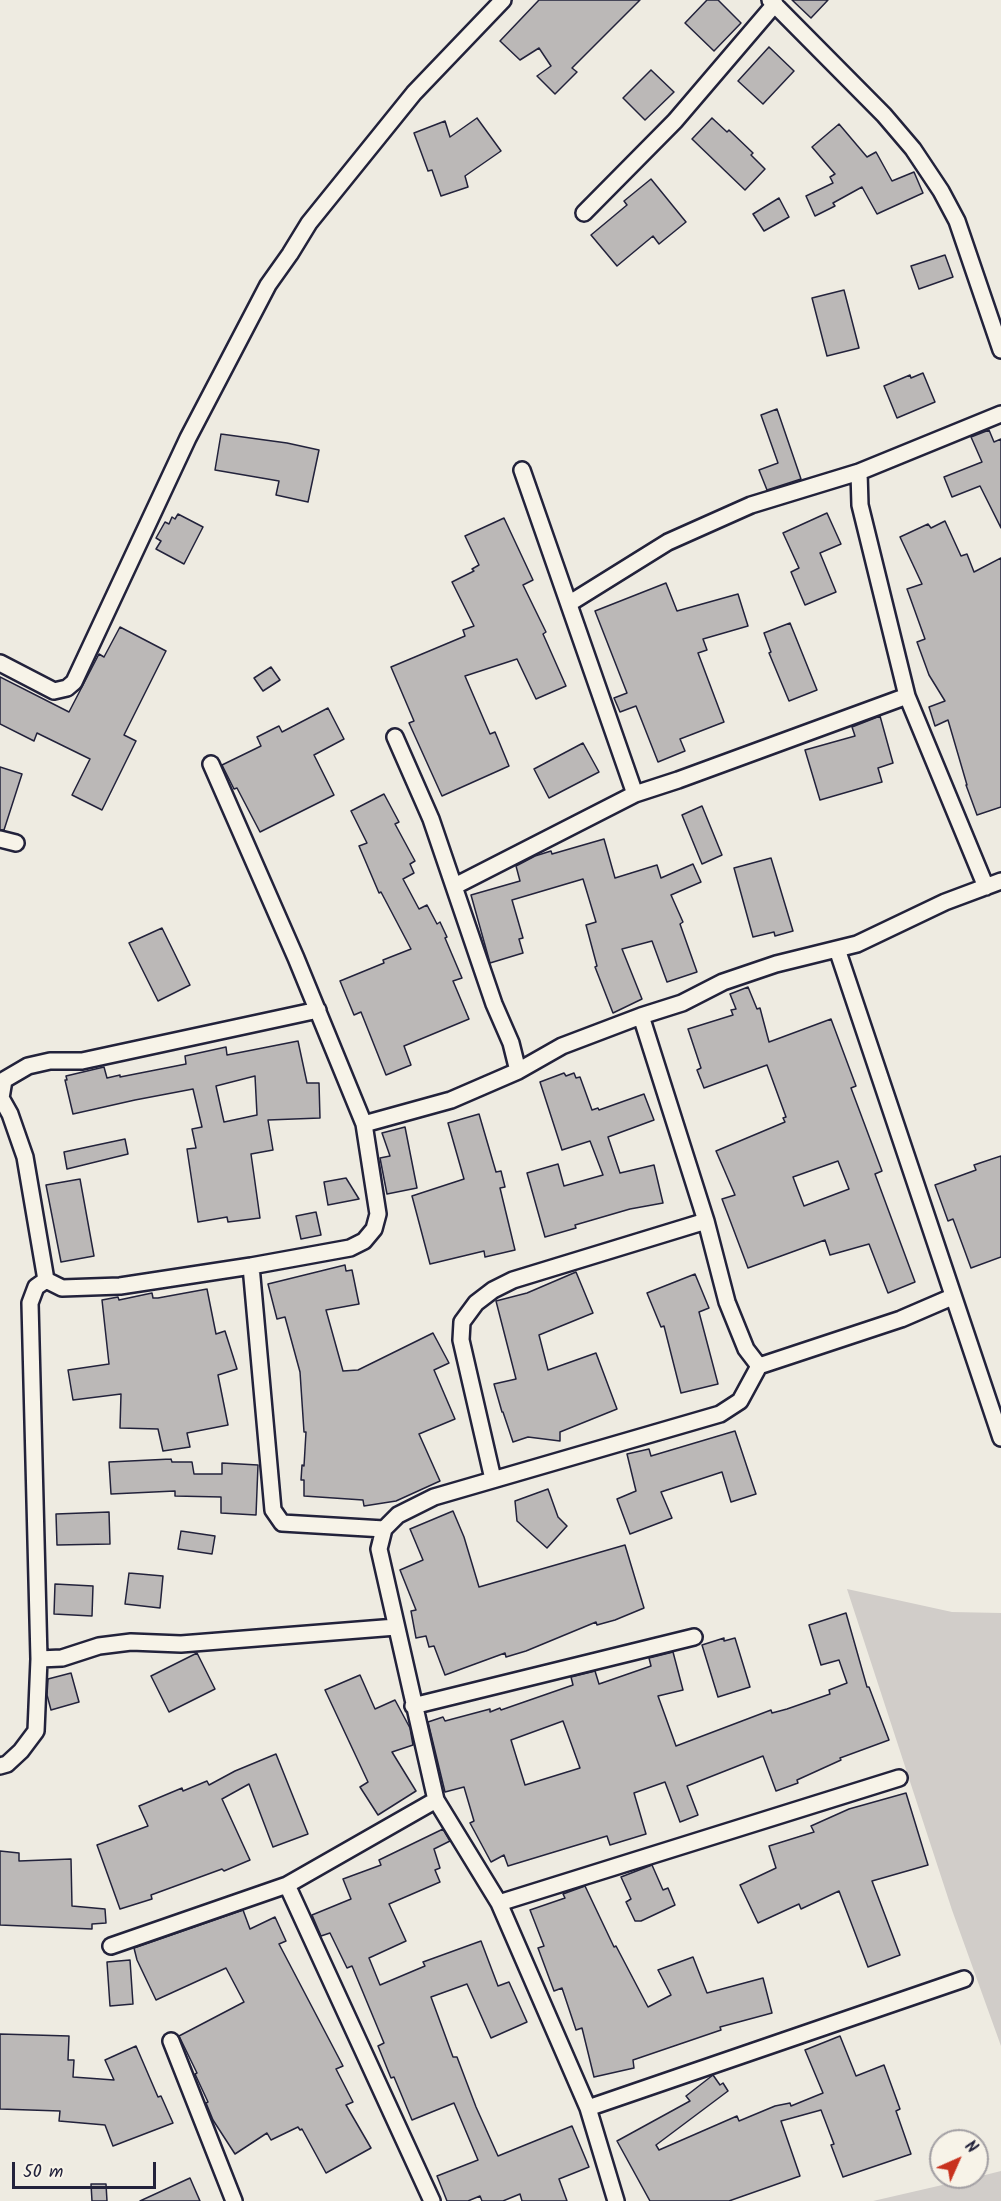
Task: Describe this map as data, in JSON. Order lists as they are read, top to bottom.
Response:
{
  "scale_bar": "50 m",
  "north": "top right"
}
